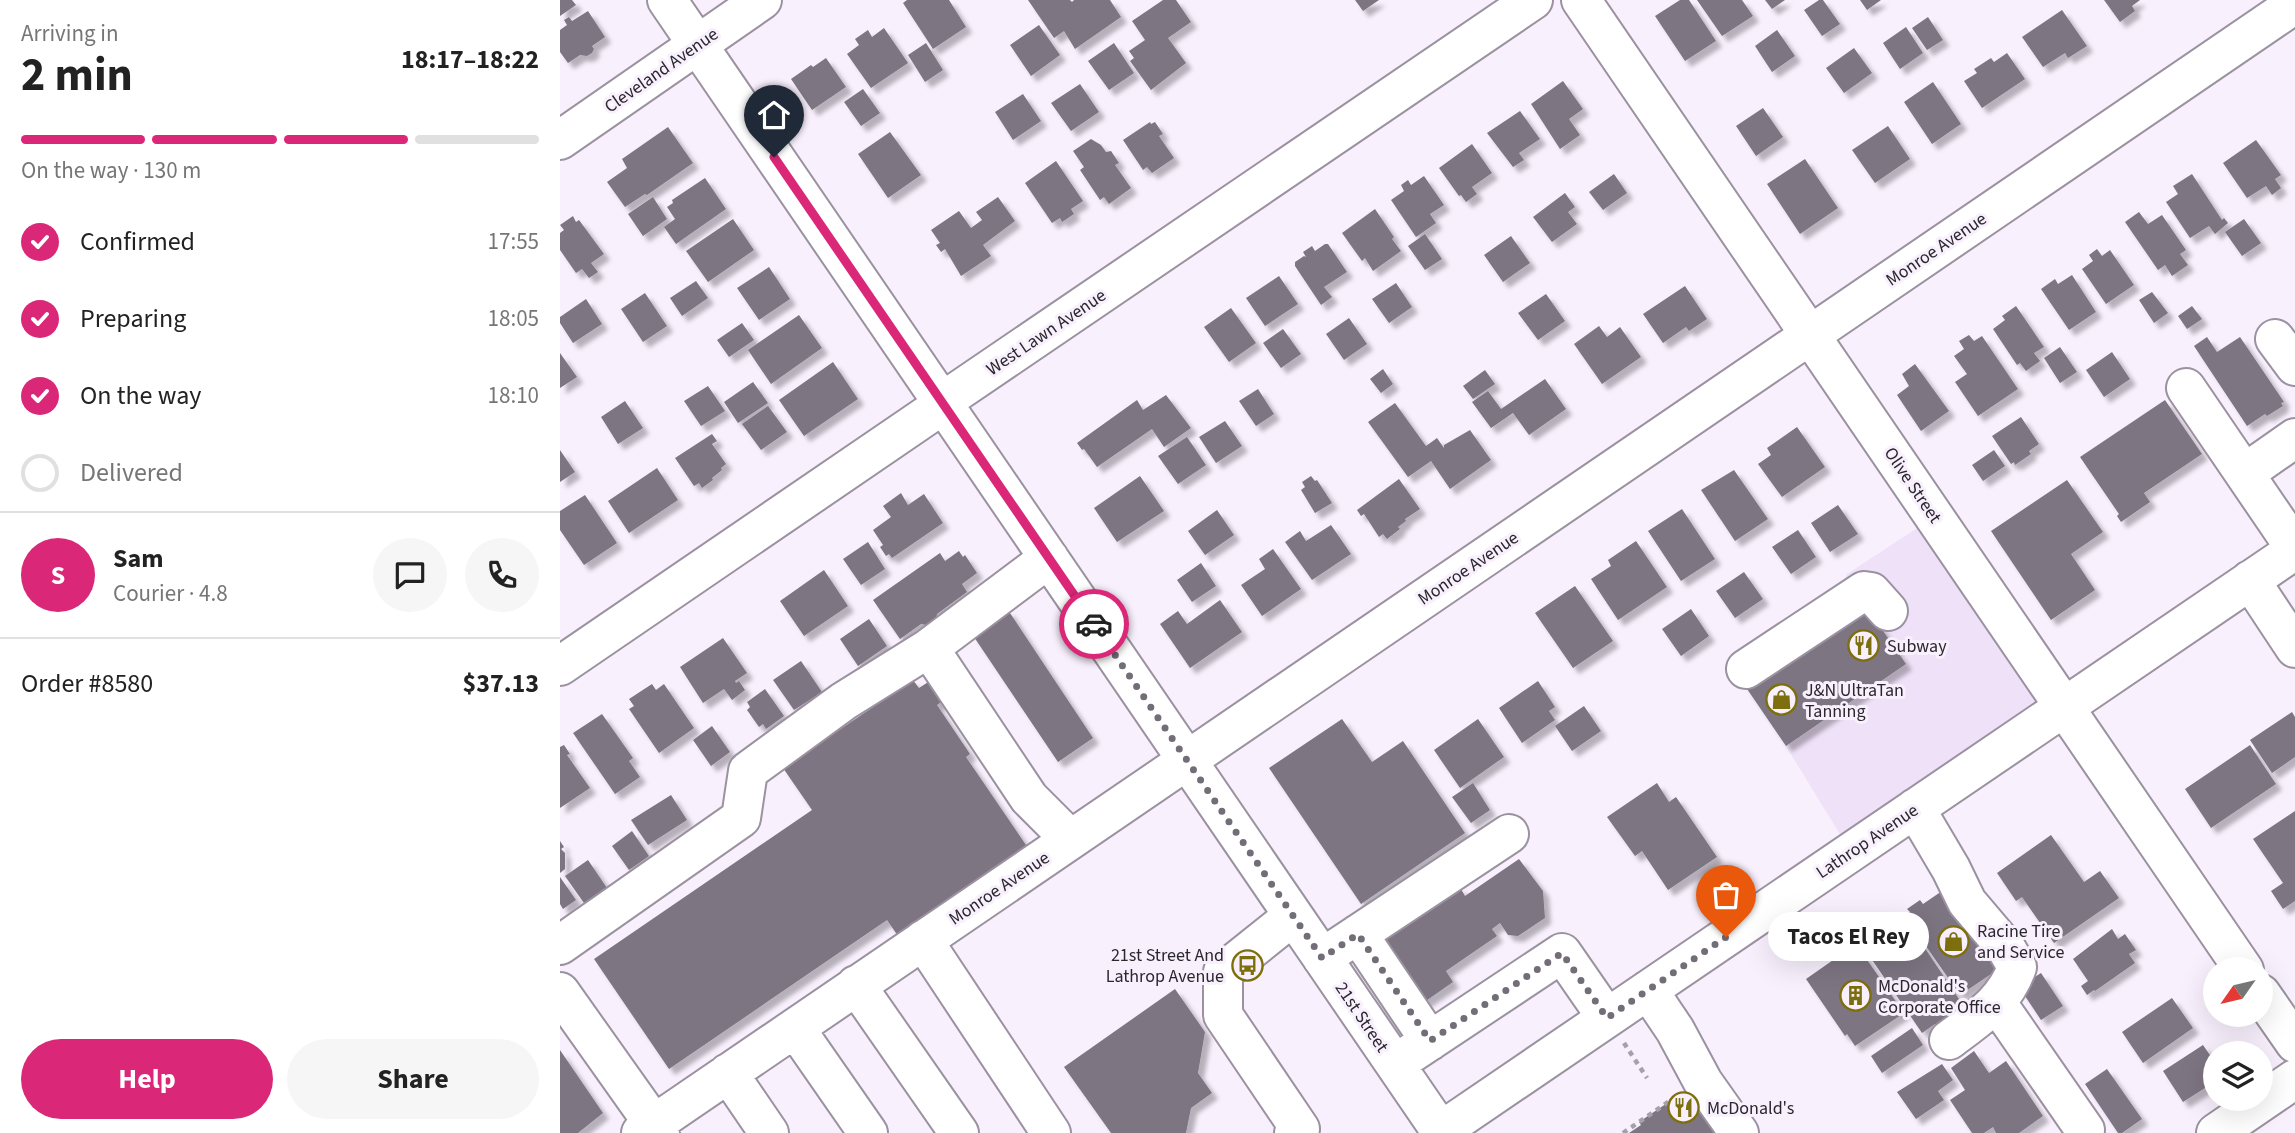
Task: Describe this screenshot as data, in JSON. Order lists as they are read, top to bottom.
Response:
{
  "streets": {
    "street": [
      "Cleveland Avenue",
      "Monroe Avenue",
      "West Lawn Avenue",
      "Olive Street",
      "Lathrop Avenue",
      "21st Street"
    ]
  },
  "crossings": [
    ["Cleveland Avenue", "21st Street"],
    ["Monroe Avenue", "Olive Street"],
    ["Monroe Avenue", "21st Street"],
    ["West Lawn Avenue", "21st Street"],
    ["Olive Street", "Lathrop Avenue"],
    ["Lathrop Avenue", "21st Street"]
  ],
  "places": {
    "restaurant": ["Subway", "McDonald's"],
    "shop": ["J&N UltraTan Tanning", "Racine Tire and Service"],
    "other": ["Tacos El Rey"],
    "bus stop": ["21st Street And Lathrop Avenue"],
    "building": ["McDonald's Corporate Office"]
  },
  "north": "bottom left",
  "page": {
    "heading": ["2 min", "Arriving in", "18:17–18:22"],
    "panel": [
      "Sam",
      "Courier · 4.8",
      "Order #8580",
      "$37.13"
    ],
    "bar": "On the way · 130 m",
    "list": [
      ["Confirmed", "17:55"],
      ["Preparing", "18:05"],
      ["On the way", "18:10"],
      "Delivered"
    ],
    "round": "S",
    "bubble": "Tacos El Rey",
    "buttons": ["Help", "Share"]
  }
}
